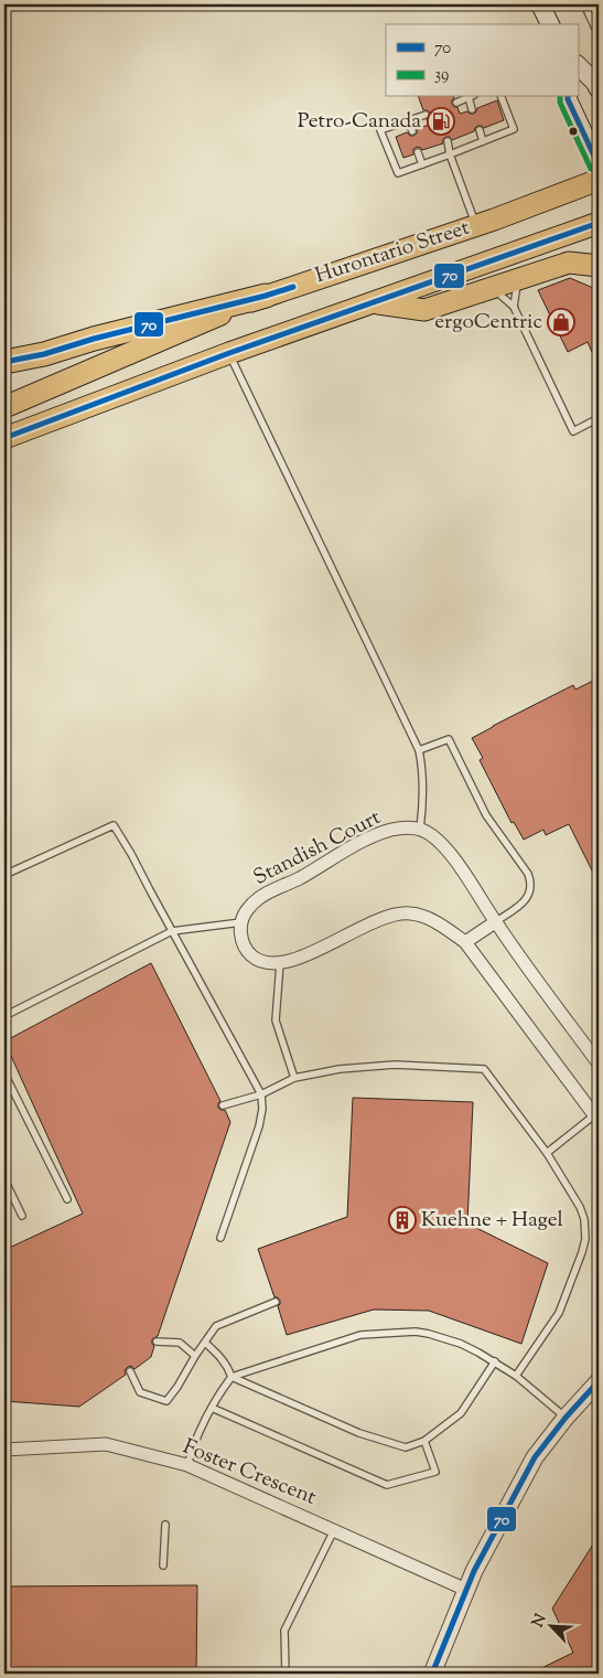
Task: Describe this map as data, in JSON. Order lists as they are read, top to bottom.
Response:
{
  "streets": {
    "main road": ["Hurontario Street"],
    "street": ["Standish Court", "Foster Crescent"]
  },
  "places": {
    "fuel station": ["Petro-Canada"],
    "shop": ["ergoCentric"],
    "building": ["Kuehne + Hagel"]
  },
  "lines": ["transit line 70", "transit line 39"],
  "legend": ["70", "39"],
  "north": "top left"
}
